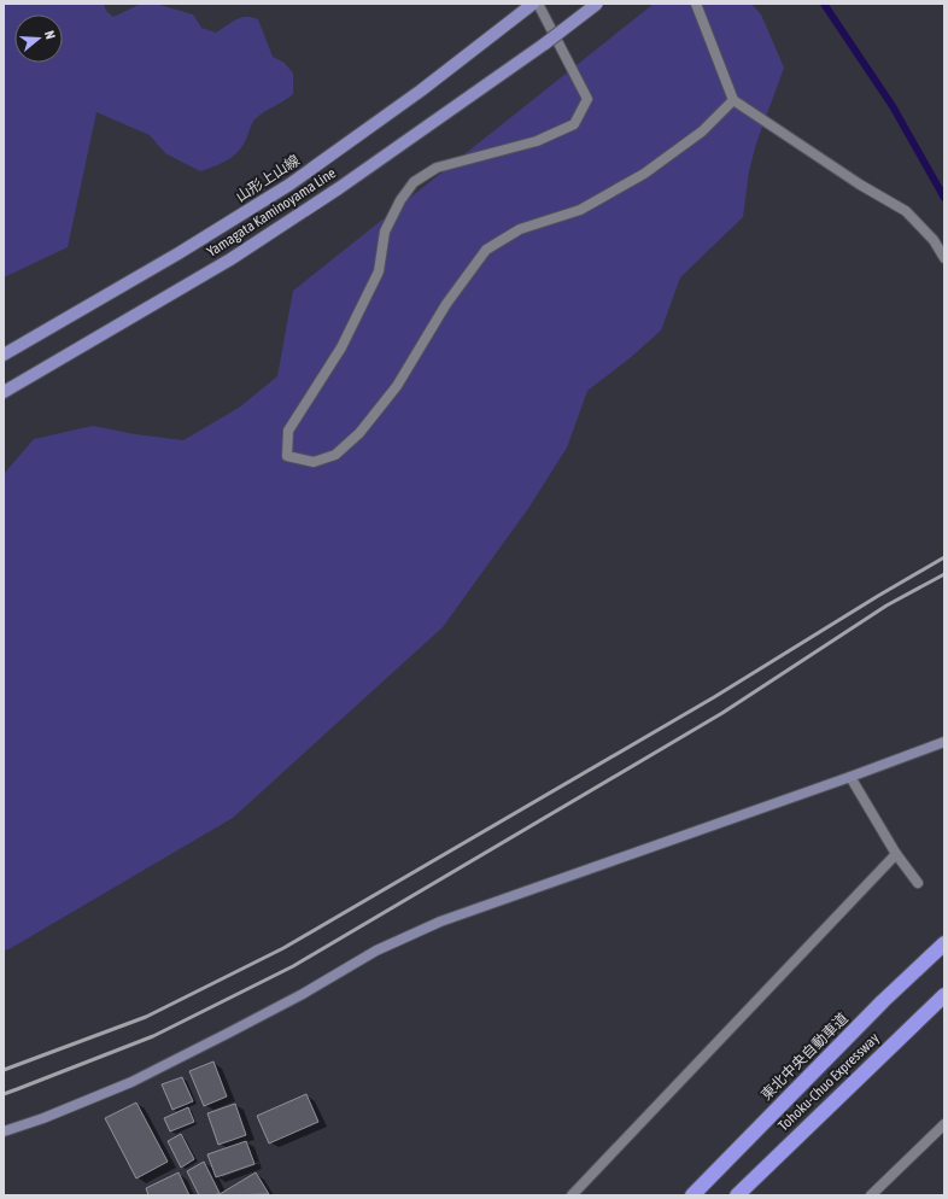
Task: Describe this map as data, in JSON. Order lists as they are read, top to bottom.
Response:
{
  "streets": {
    "highway": ["東北中央自動車道", "Tohoku-Chuo Expressway"],
    "main road": ["山形上山線", "Yamagata Kaminoyama Line"]
  },
  "north": "right"
}
